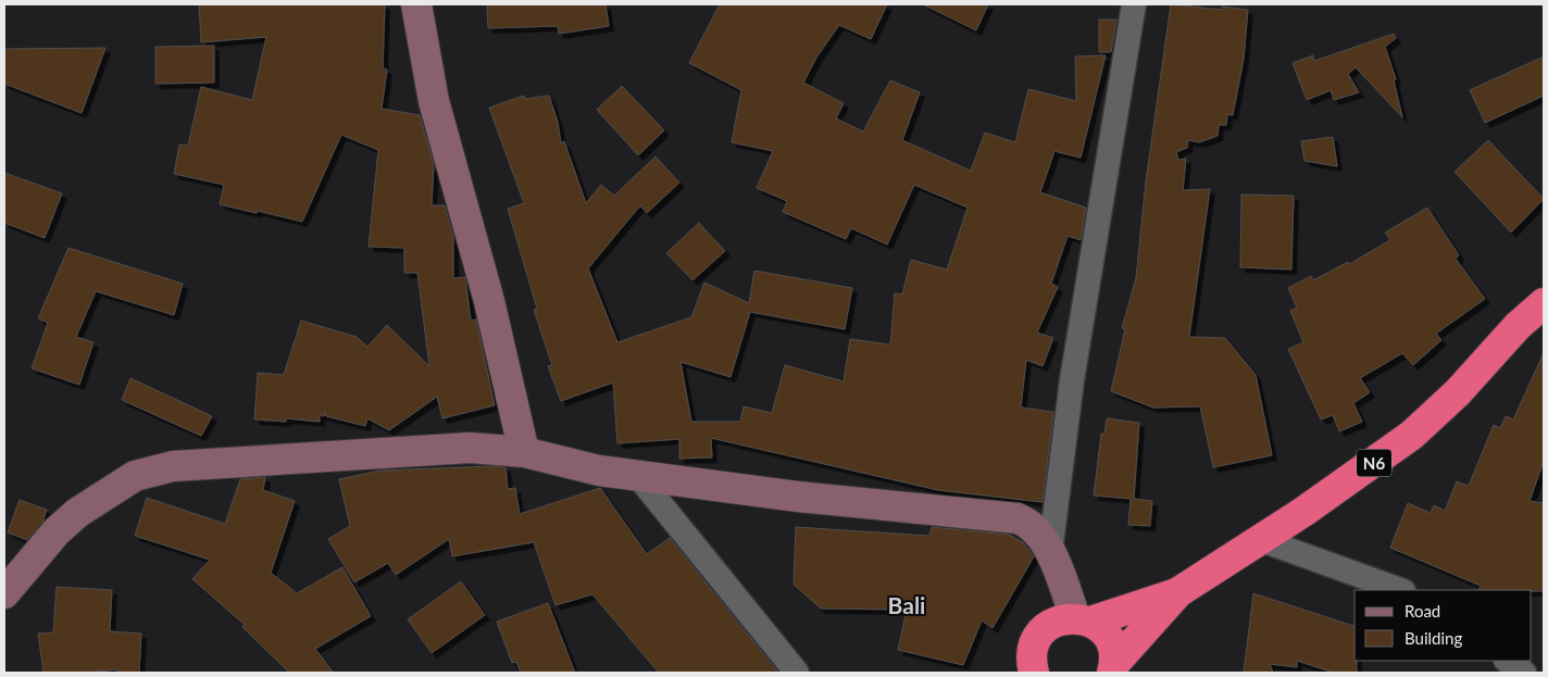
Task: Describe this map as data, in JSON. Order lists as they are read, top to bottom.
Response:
{
  "streets": {
    "highway": ["N6"]
  },
  "districts": ["Bali"],
  "legend": ["Road", "Building"]
}
